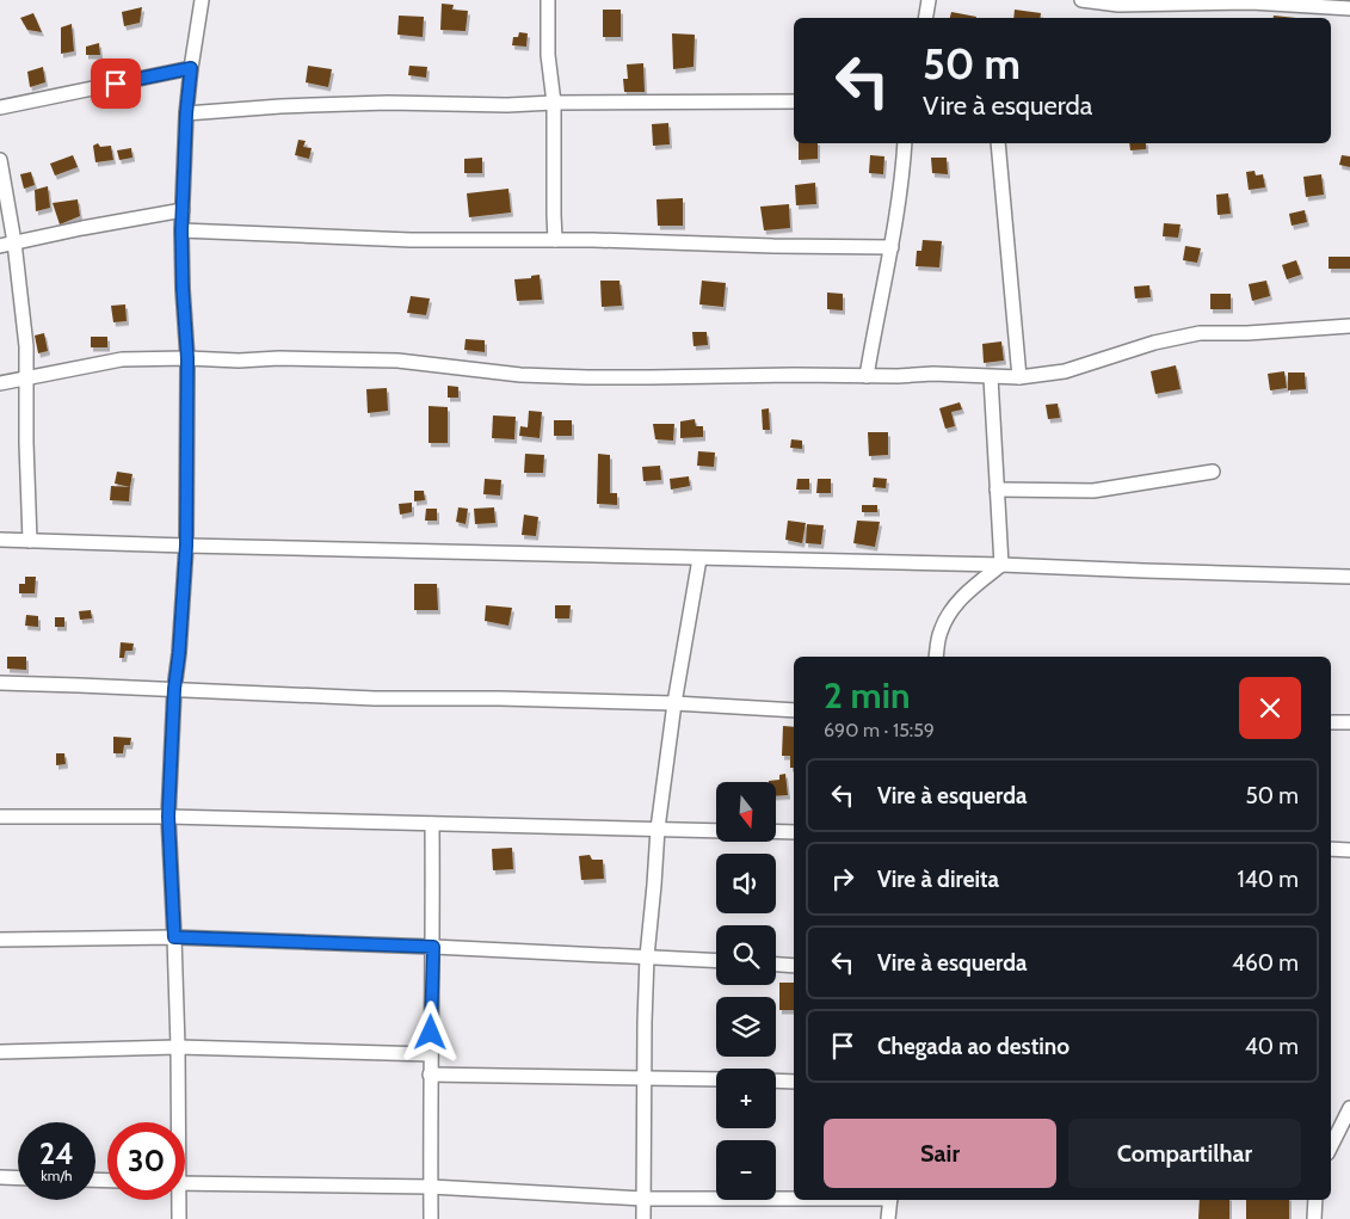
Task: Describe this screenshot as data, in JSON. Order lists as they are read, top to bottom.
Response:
{
  "north": "bottom",
  "page": {
    "turn": ["50 m", "Vire à esquerda"],
    "heading": ["2 min", "690 m · 15:59"],
    "list": [
      {
        "name": "Vire à esquerda",
        "value": "50 m"
      },
      {
        "name": "Vire à direita",
        "value": "140 m"
      },
      {
        "name": "Vire à esquerda",
        "value": "460 m"
      },
      {
        "name": "Chegada ao destino",
        "value": "40 m"
      }
    ],
    "map_buttons": ["+", "−"],
    "buttons": ["Sair", "Compartilhar"],
    "speed": "24 km/h",
    "limit": "30"
  }
}
